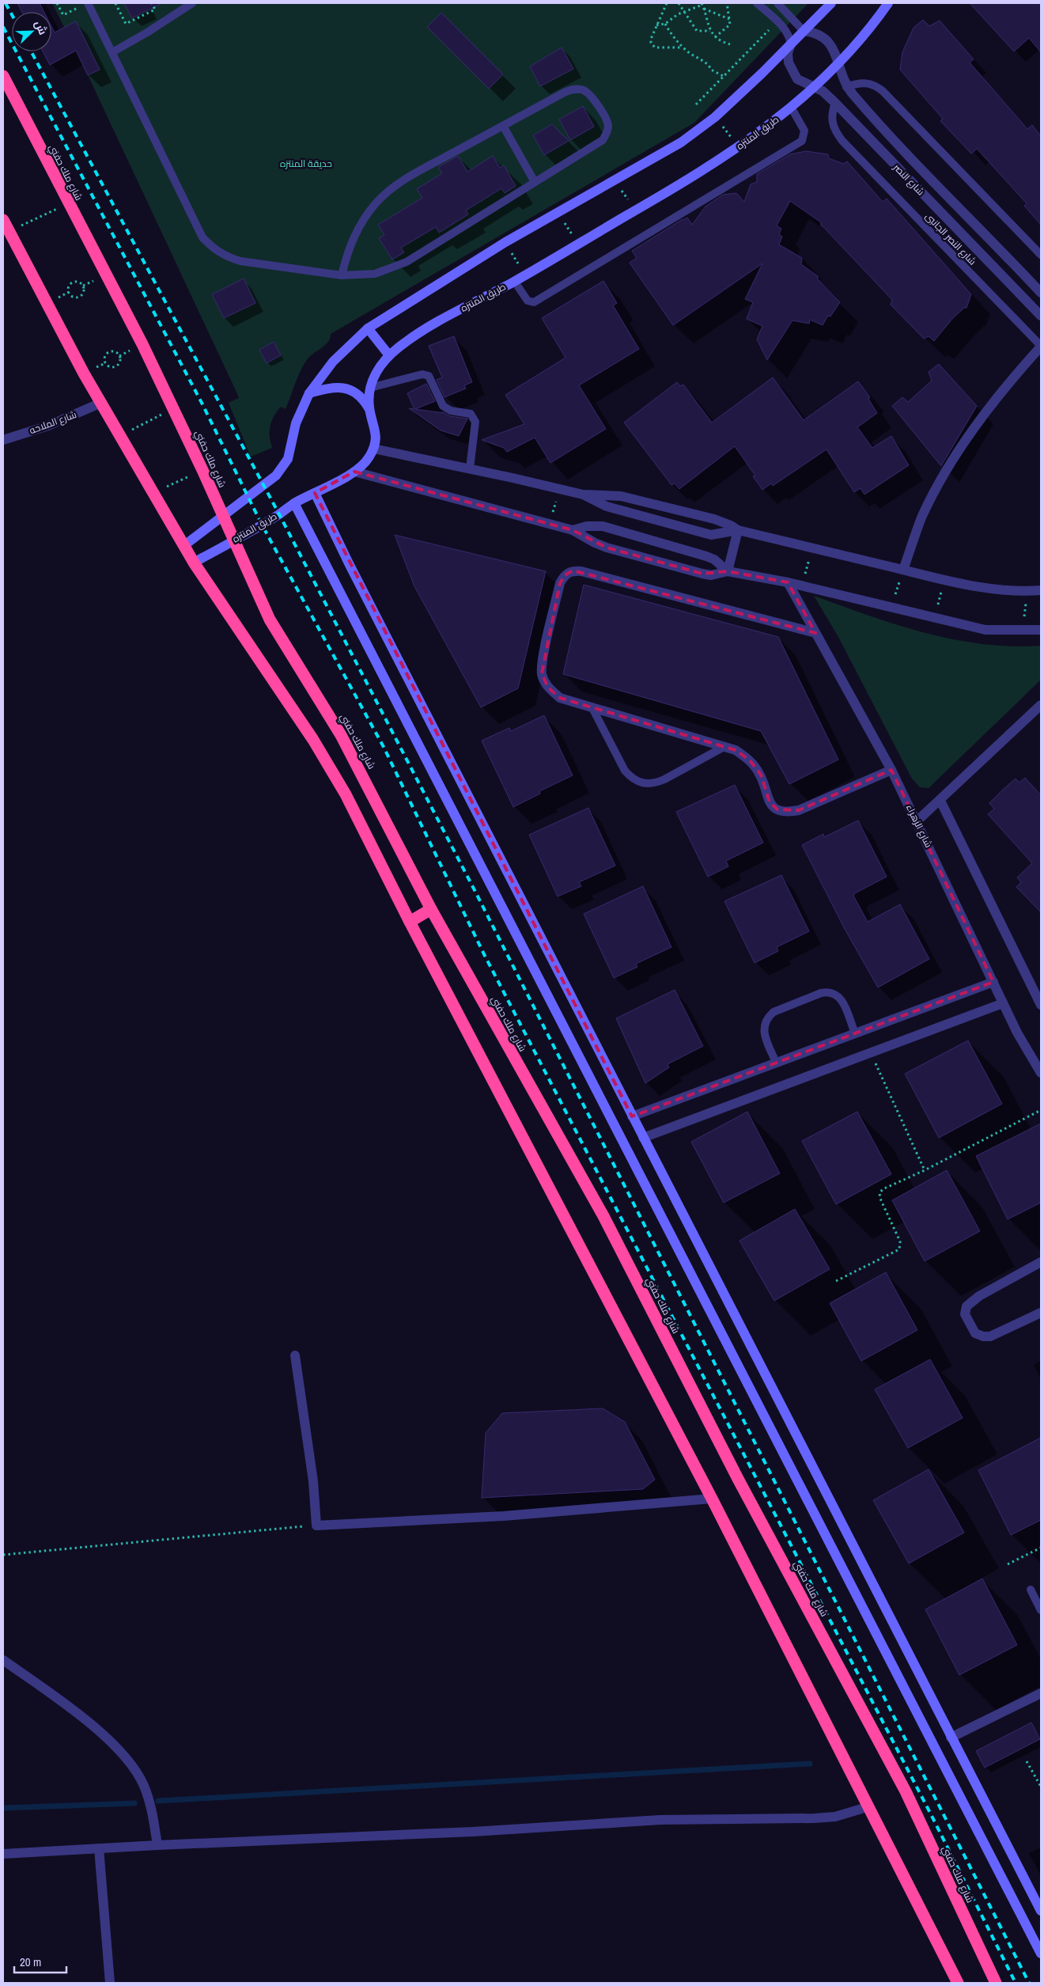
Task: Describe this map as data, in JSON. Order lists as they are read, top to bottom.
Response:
{
  "streets": {
    "highway": ["شارع ملك حفني"],
    "street": [
      "طريق المنتزه",
      "شارع النصر",
      "شارع الملاحه",
      "شارع الزهراء"
    ],
    "lane": ["شارع النصر الجانبى"]
  },
  "crossings": [
    ["طريق المنتزه", "شارع ملك حفني"],
    ["طريق المنتزه", "شارع النصر"],
    ["شارع النصر", "شارع النصر الجانبى"]
  ],
  "parks": ["حديقة المنتزه"],
  "scale_bar": "20 m",
  "north": "top right"
}
